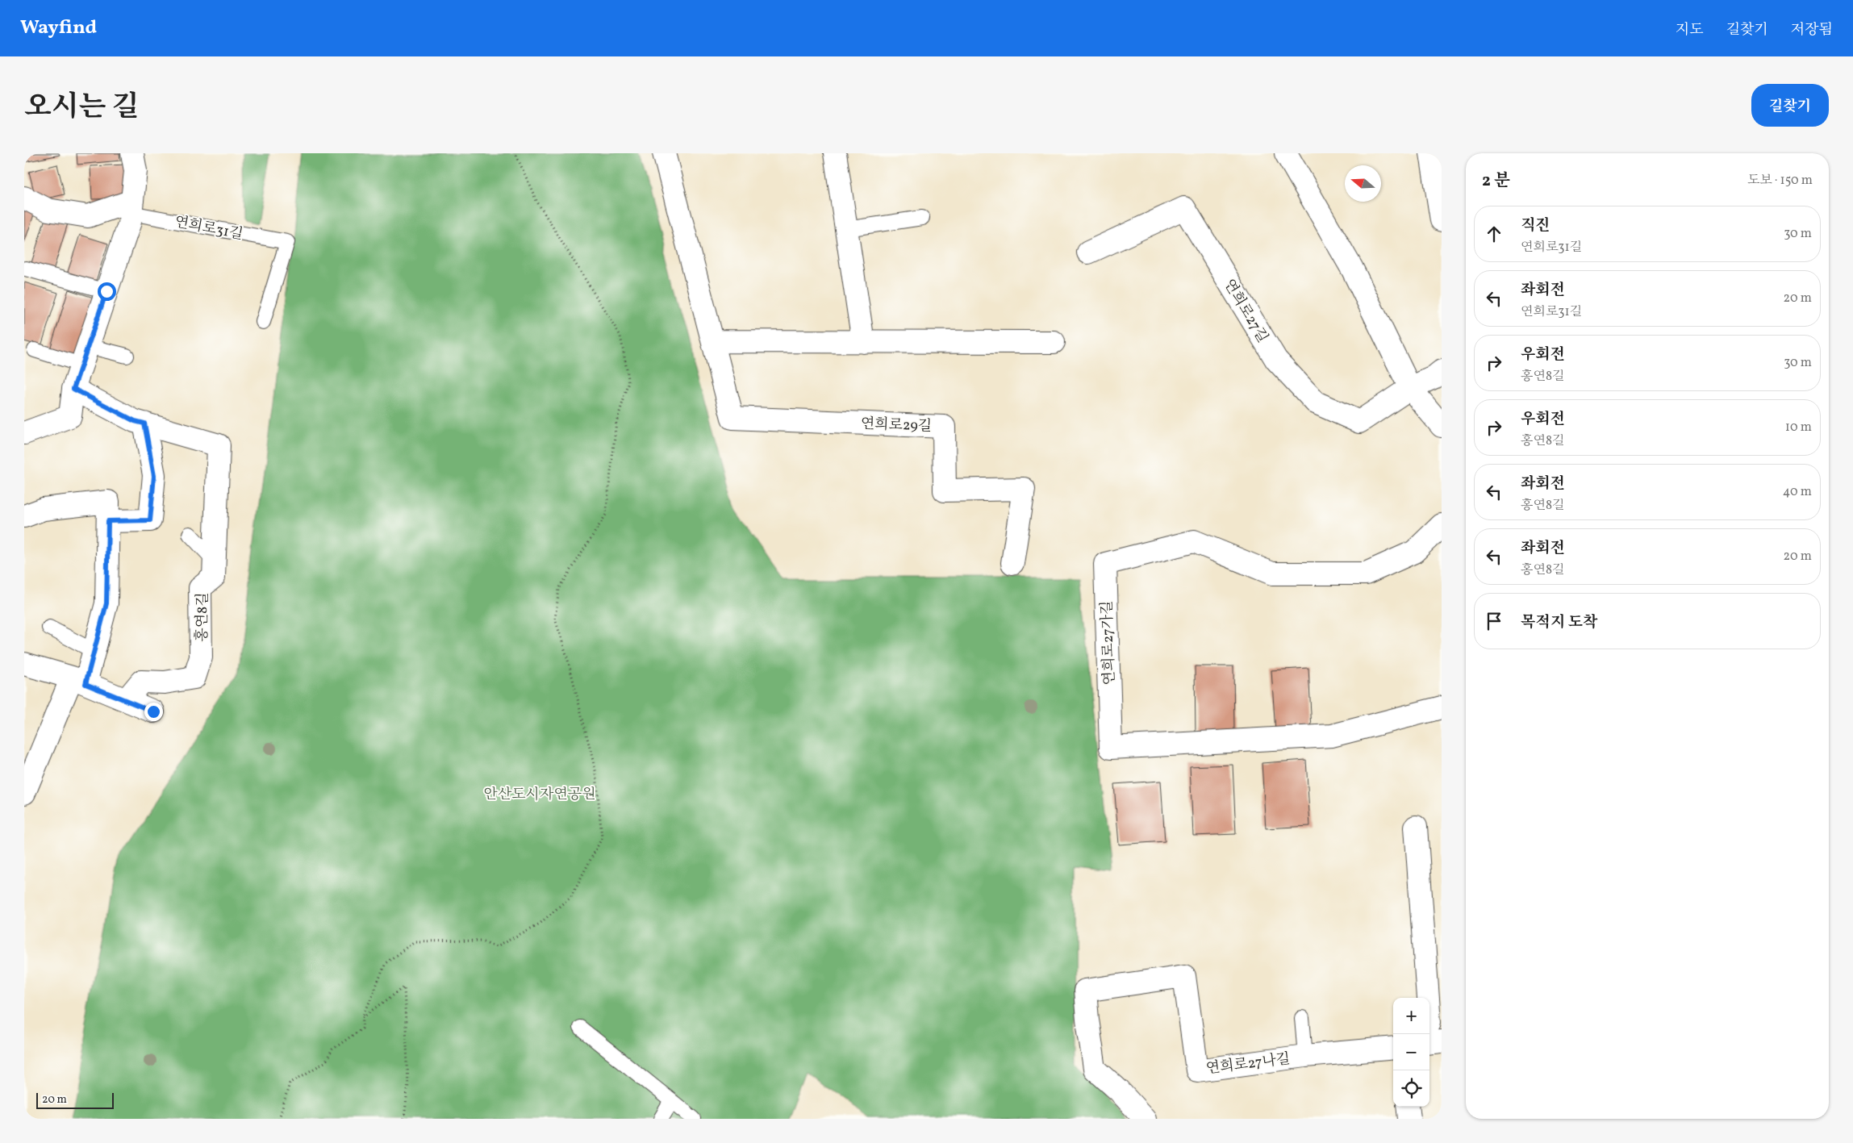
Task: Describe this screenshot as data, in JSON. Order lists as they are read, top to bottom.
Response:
{
  "streets": {
    "street": [
      "연희로27길",
      "연희로29길",
      "홍연8길",
      "연희로27가길",
      "연희로27나길"
    ],
    "lane": ["연희로31길"]
  },
  "parks": ["안산도시자연공원"],
  "scale_bar": "20 m",
  "north": "left",
  "page": {
    "header": "Wayfind",
    "nav": ["지도", "길찾기", "저장됨"],
    "title": "오시는 길",
    "buttons": "길찾기",
    "heading": ["2 분", "도보 · 150 m"],
    "list": [
      ["직진", "연희로31길", "30 m"],
      ["좌회전", "연희로31길", "20 m"],
      ["우회전", "홍연8길", "30 m"],
      ["우회전", "홍연8길", "10 m"],
      ["좌회전", "홍연8길", "40 m"],
      ["좌회전", "홍연8길", "20 m"],
      "목적지 도착"
    ],
    "map_buttons": ["+", "−"],
    "scale": "20 m"
  }
}
